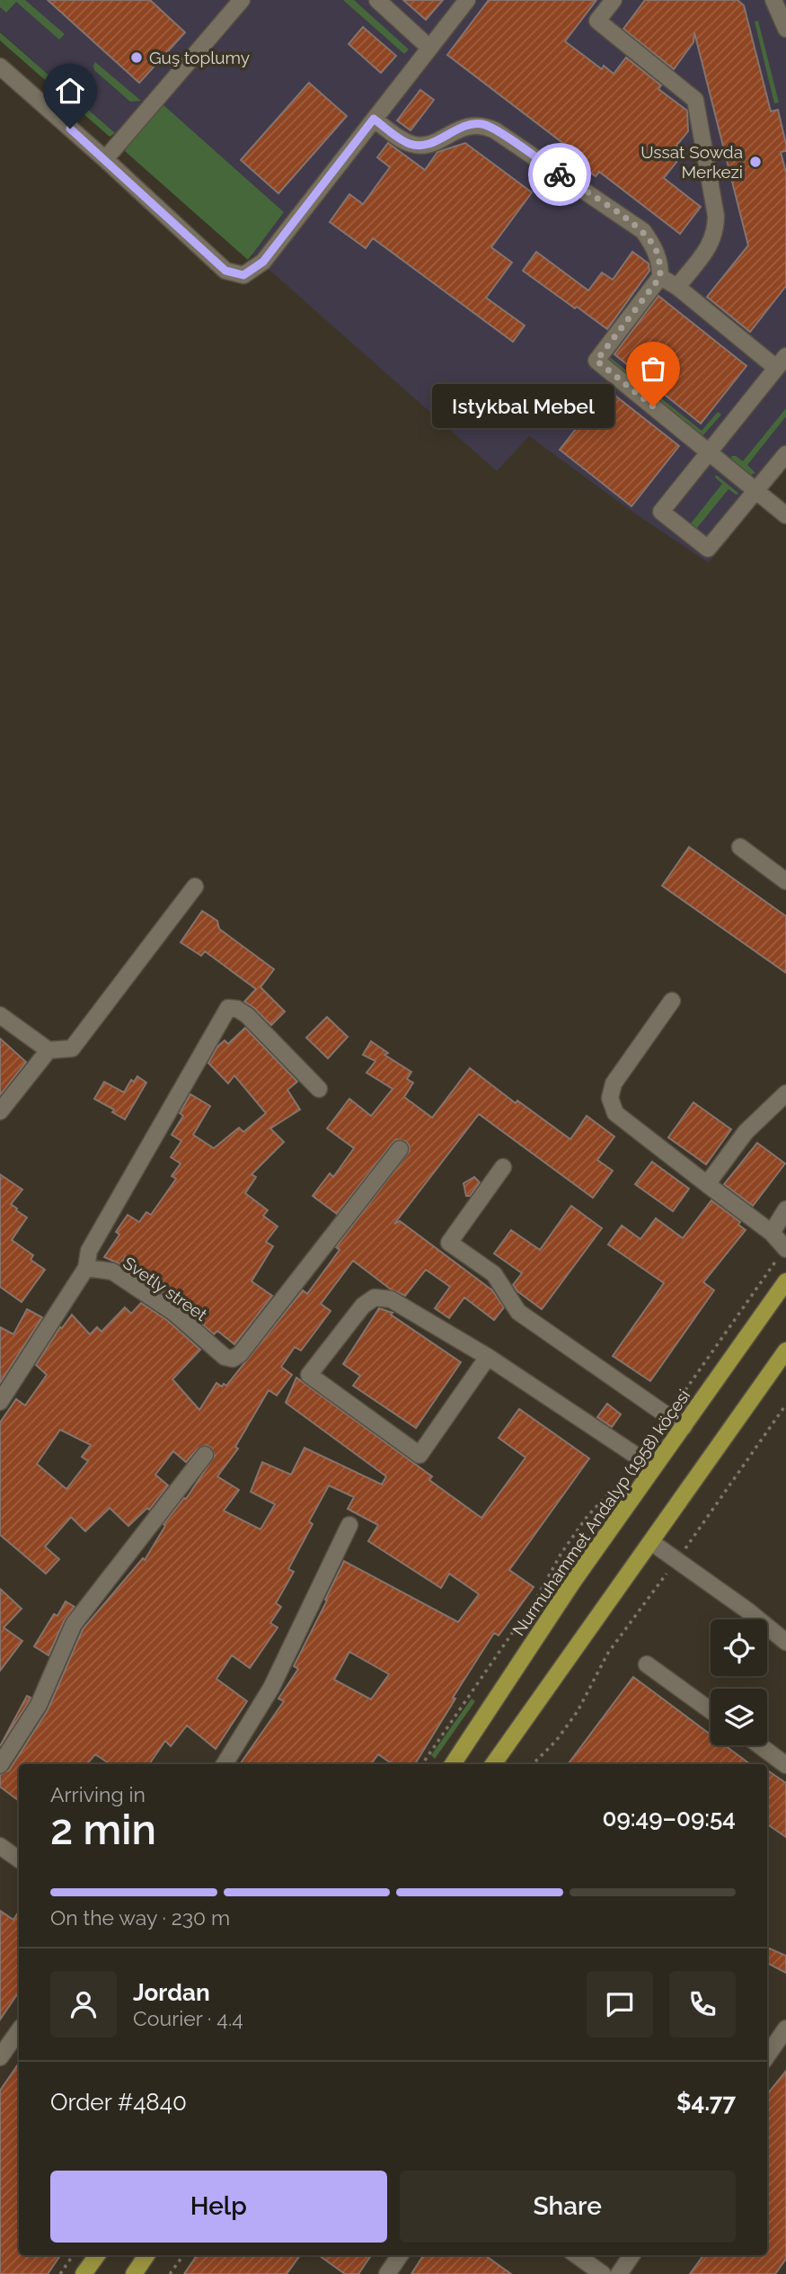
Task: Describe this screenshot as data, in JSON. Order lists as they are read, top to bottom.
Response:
{
  "streets": {
    "main road": ["Nurmuhammet Andalyp (1958) köçesi"],
    "street": ["Svetly street"]
  },
  "places": ["Guş toplumy", "Ussat Sowda Merkezi", "Istykbal Mebel"],
  "page": {
    "bubble": "Istykbal Mebel",
    "heading": ["2 min", "Arriving in", "09:49–09:54"],
    "panel": [
      "Jordan",
      "Courier · 4.4",
      "Order #4840",
      "$4.77"
    ],
    "bar": "On the way · 230 m",
    "buttons": ["Help", "Share"]
  }
}
